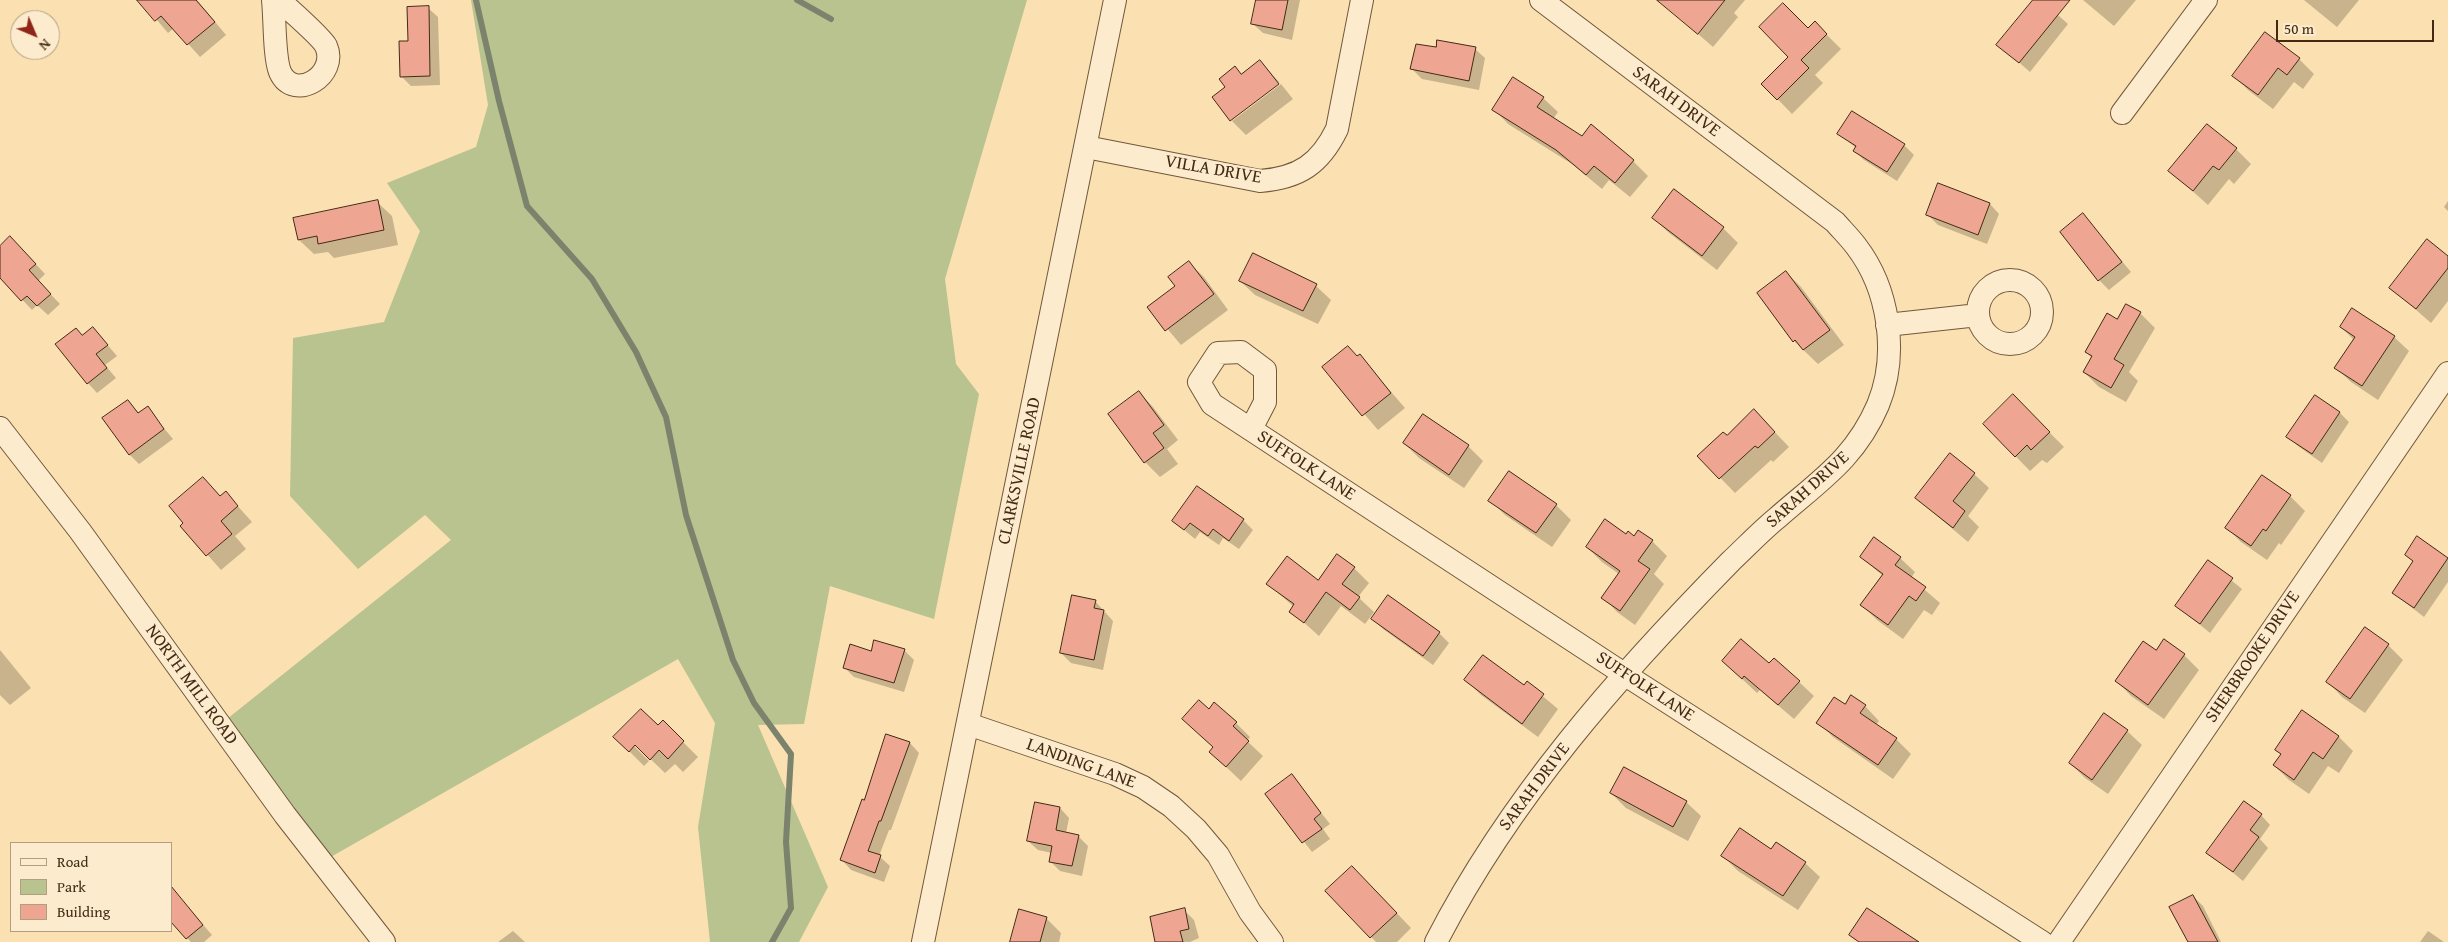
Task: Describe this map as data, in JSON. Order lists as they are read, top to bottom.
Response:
{
  "streets": {
    "street": [
      "SARAH DRIVE",
      "VILLA DRIVE",
      "SUFFOLK LANE",
      "CLARKSVILLE ROAD",
      "SHERBROOKE DRIVE",
      "NORTH MILL ROAD",
      "LANDING LANE"
    ]
  },
  "crossings": [
    ["SARAH DRIVE", "SUFFOLK LANE"],
    ["VILLA DRIVE", "CLARKSVILLE ROAD"],
    ["CLARKSVILLE ROAD", "LANDING LANE"]
  ],
  "legend": ["Road", "Park", "Building"],
  "scale_bar": "50 m",
  "north": "bottom right"
}
